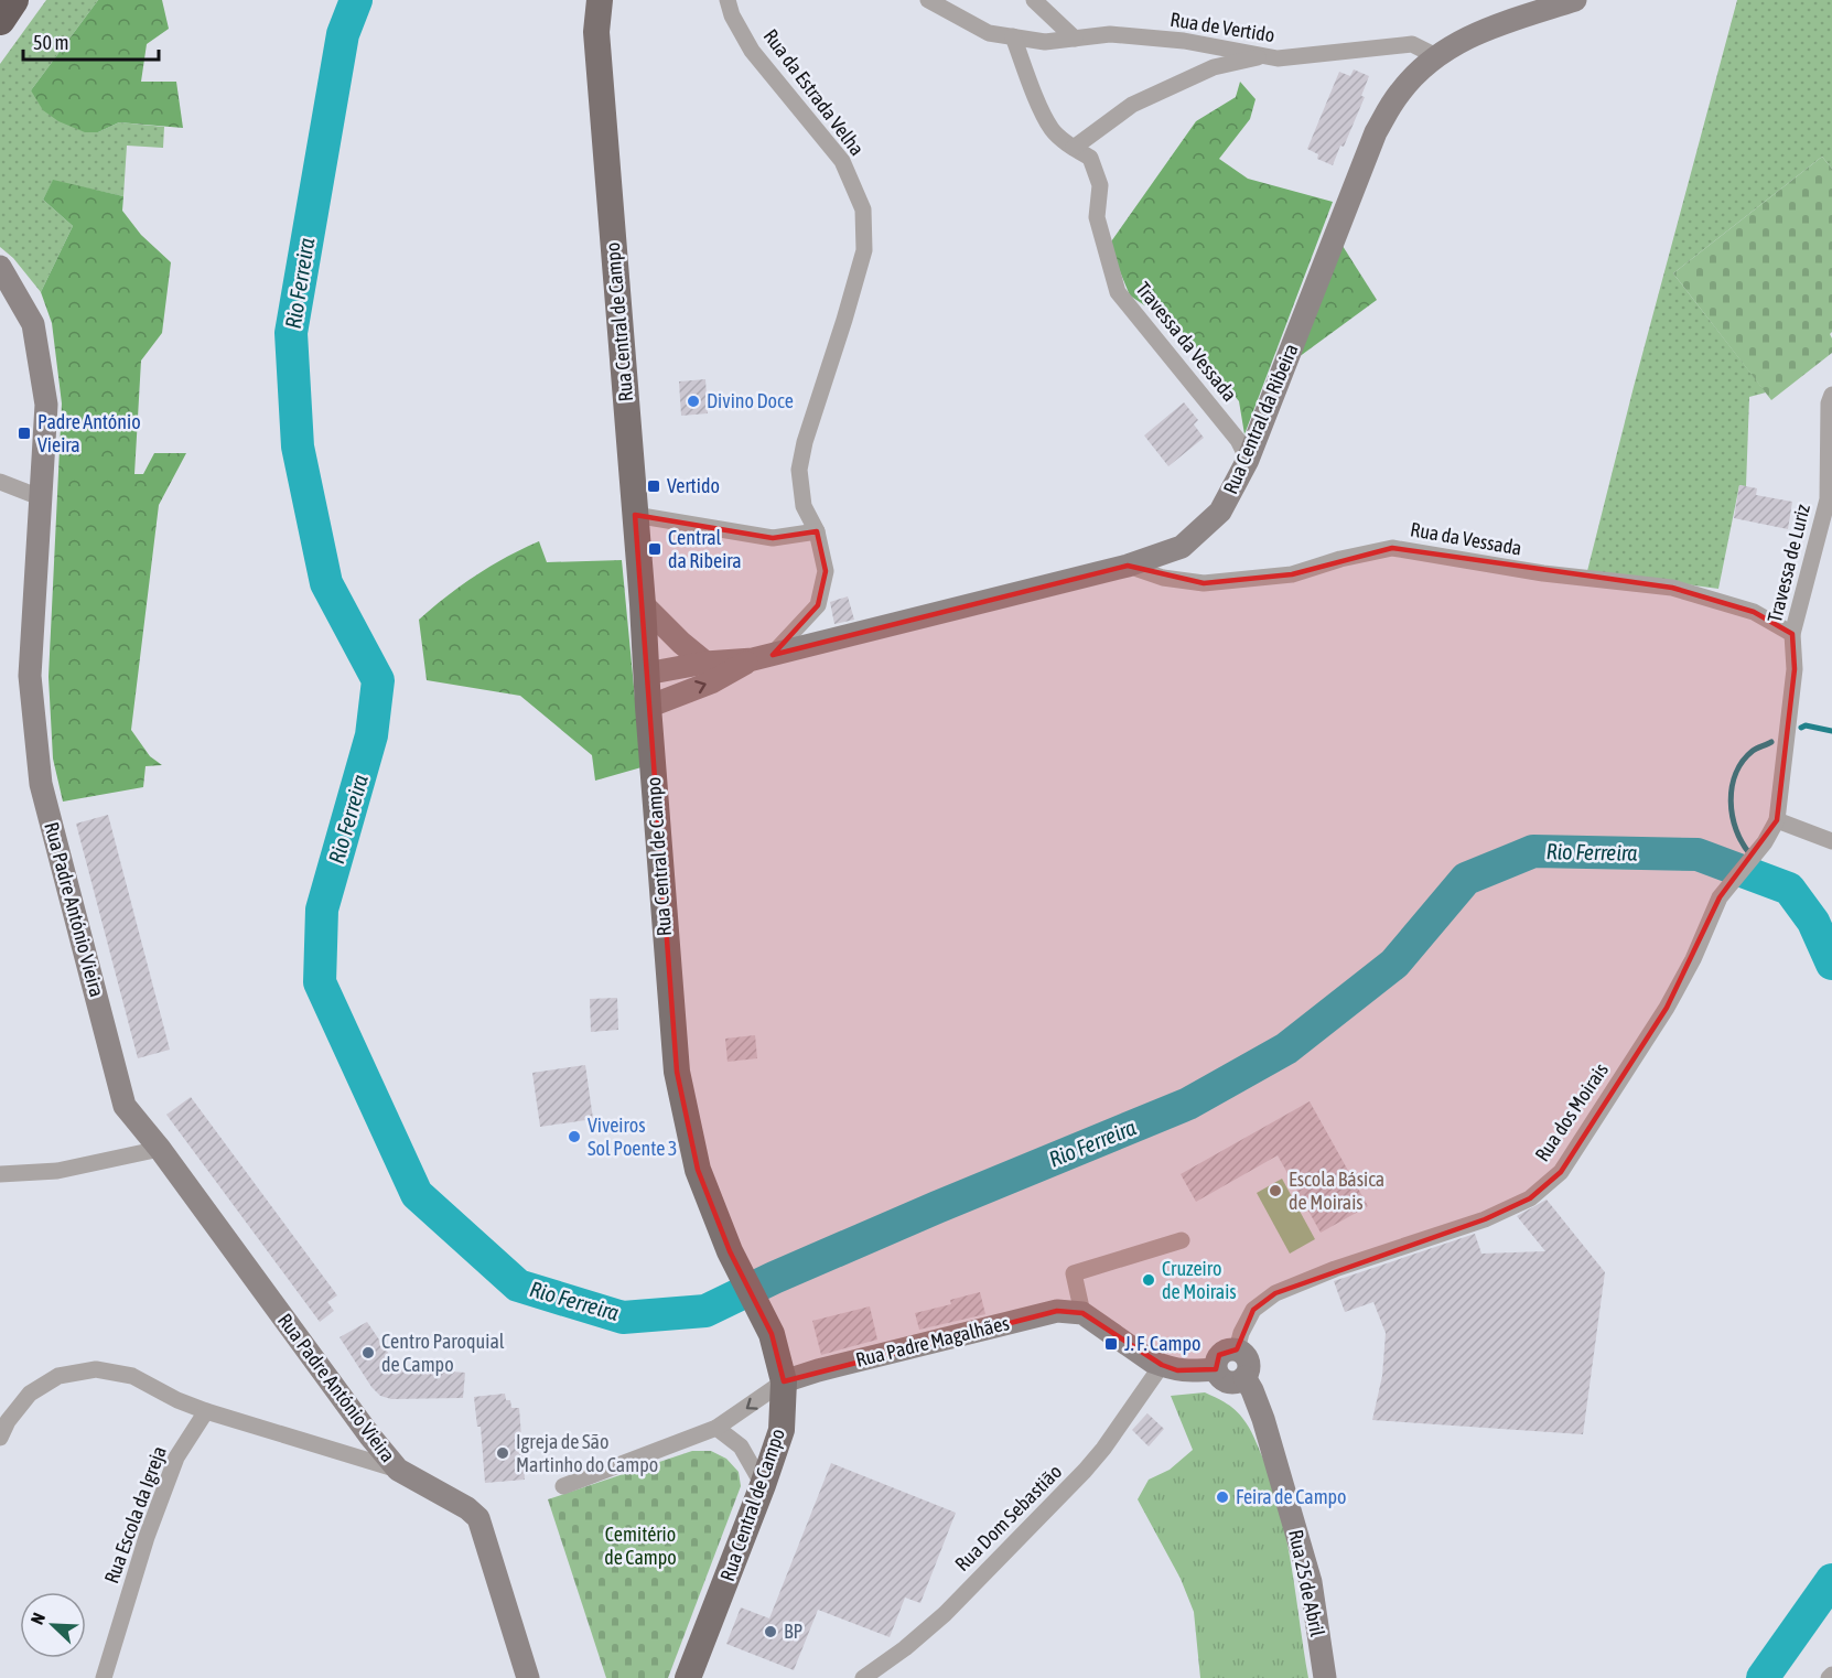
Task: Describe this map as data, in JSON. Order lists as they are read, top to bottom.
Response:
{
  "streets": {
    "main road": ["Rua Central de Campo"],
    "street": [
      "Rua de Vertido",
      "Rua da Estrada Velha",
      "Travessa da Vessada",
      "Rua Central da Ribeira",
      "Rua da Vessada",
      "Travessa de Luriz",
      "Rua Padre António Vieira",
      "Rua dos Moirais",
      "Rua Padre Magalhães",
      "Rua Escola da Igreja",
      "Rua Dom Sebastião",
      "Rua 25 de Abril"
    ]
  },
  "crossings": [
    ["Rua de Vertido", "Travessa da Vessada"],
    ["Rua de Vertido", "Rua Central da Ribeira"],
    ["Rua da Estrada Velha", "Rua Central da Ribeira"],
    ["Rua Central de Campo", "Rua Central da Ribeira"],
    ["Rua Central de Campo", "Rua Padre Magalhães"],
    ["Travessa da Vessada", "Rua Central da Ribeira"],
    ["Rua Central da Ribeira", "Rua da Vessada"],
    ["Rua da Vessada", "Travessa de Luriz"],
    ["Travessa de Luriz", "Rua dos Moirais"],
    ["Rua dos Moirais", "Rua 25 de Abril"]
  ],
  "water": ["Rio Ferreira"],
  "parks": ["Cemitério de Campo"],
  "places": {
    "other": [
      "Divino Doce",
      "Viveiros Sol Poente 3",
      "Escola Básica de Moirais",
      "Cruzeiro de Moirais",
      "Centro Paroquial de Campo",
      "Igreja de São Martinho do Campo",
      "Feira de Campo",
      "BP"
    ],
    "transit": [
      "Padre António Vieira",
      "Vertido",
      "Central da Ribeira",
      "J. F. Campo"
    ]
  },
  "scale_bar": "50 m",
  "north": "top left"
}
